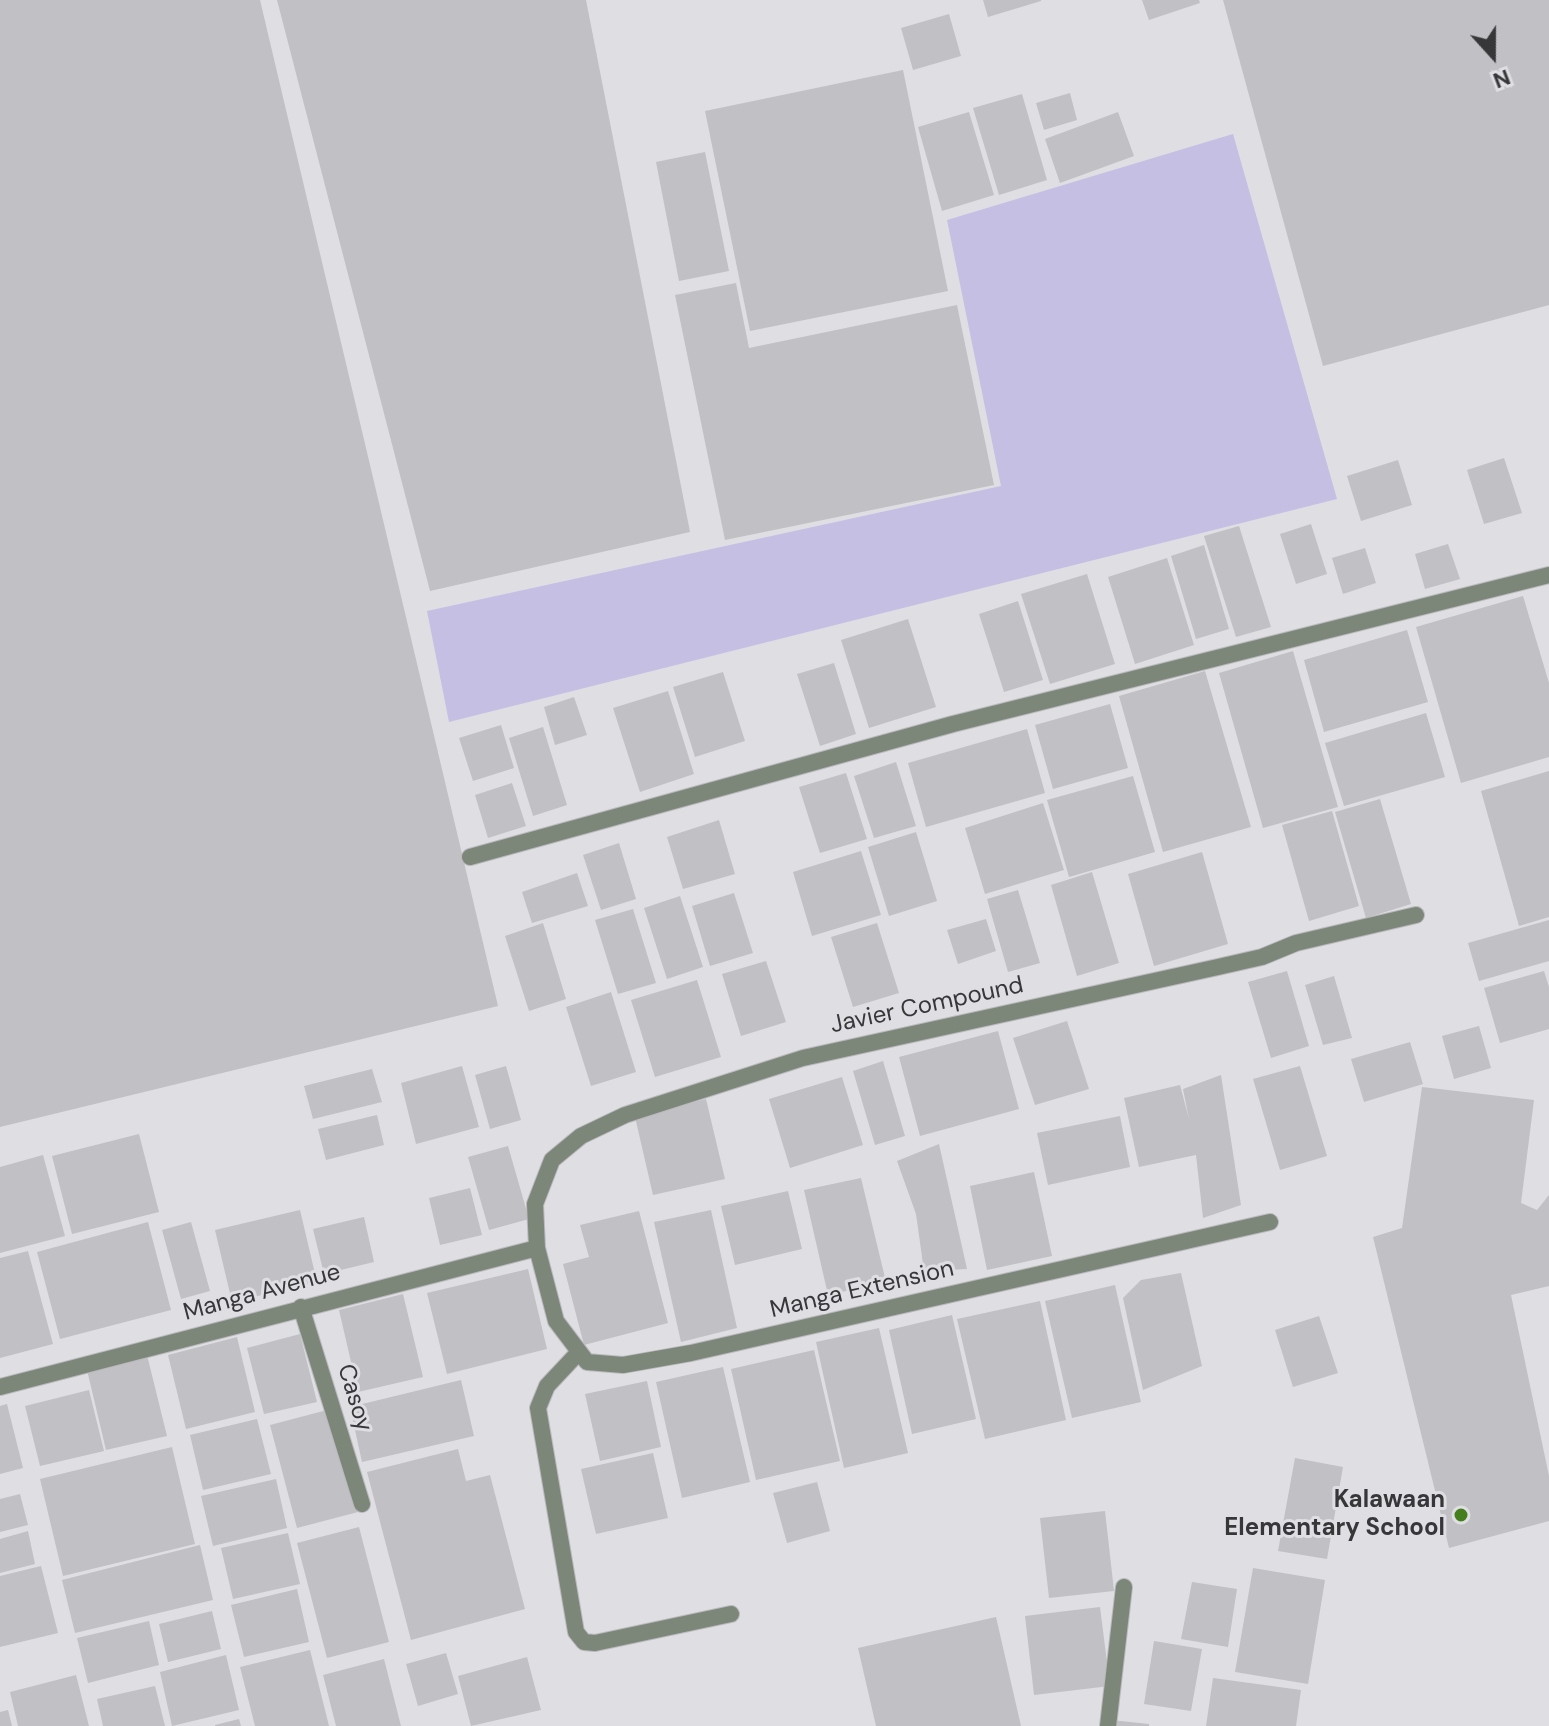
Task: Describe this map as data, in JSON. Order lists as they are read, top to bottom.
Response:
{
  "streets": {
    "street": [
      "Javier Compound",
      "Manga Extension",
      "Manga Avenue",
      "Casoy"
    ]
  },
  "crossings": [
    ["Javier Compound", "Manga Avenue"],
    ["Manga Avenue", "Casoy"]
  ],
  "places": ["Kalawaan Elementary School"],
  "north": "bottom"
}
